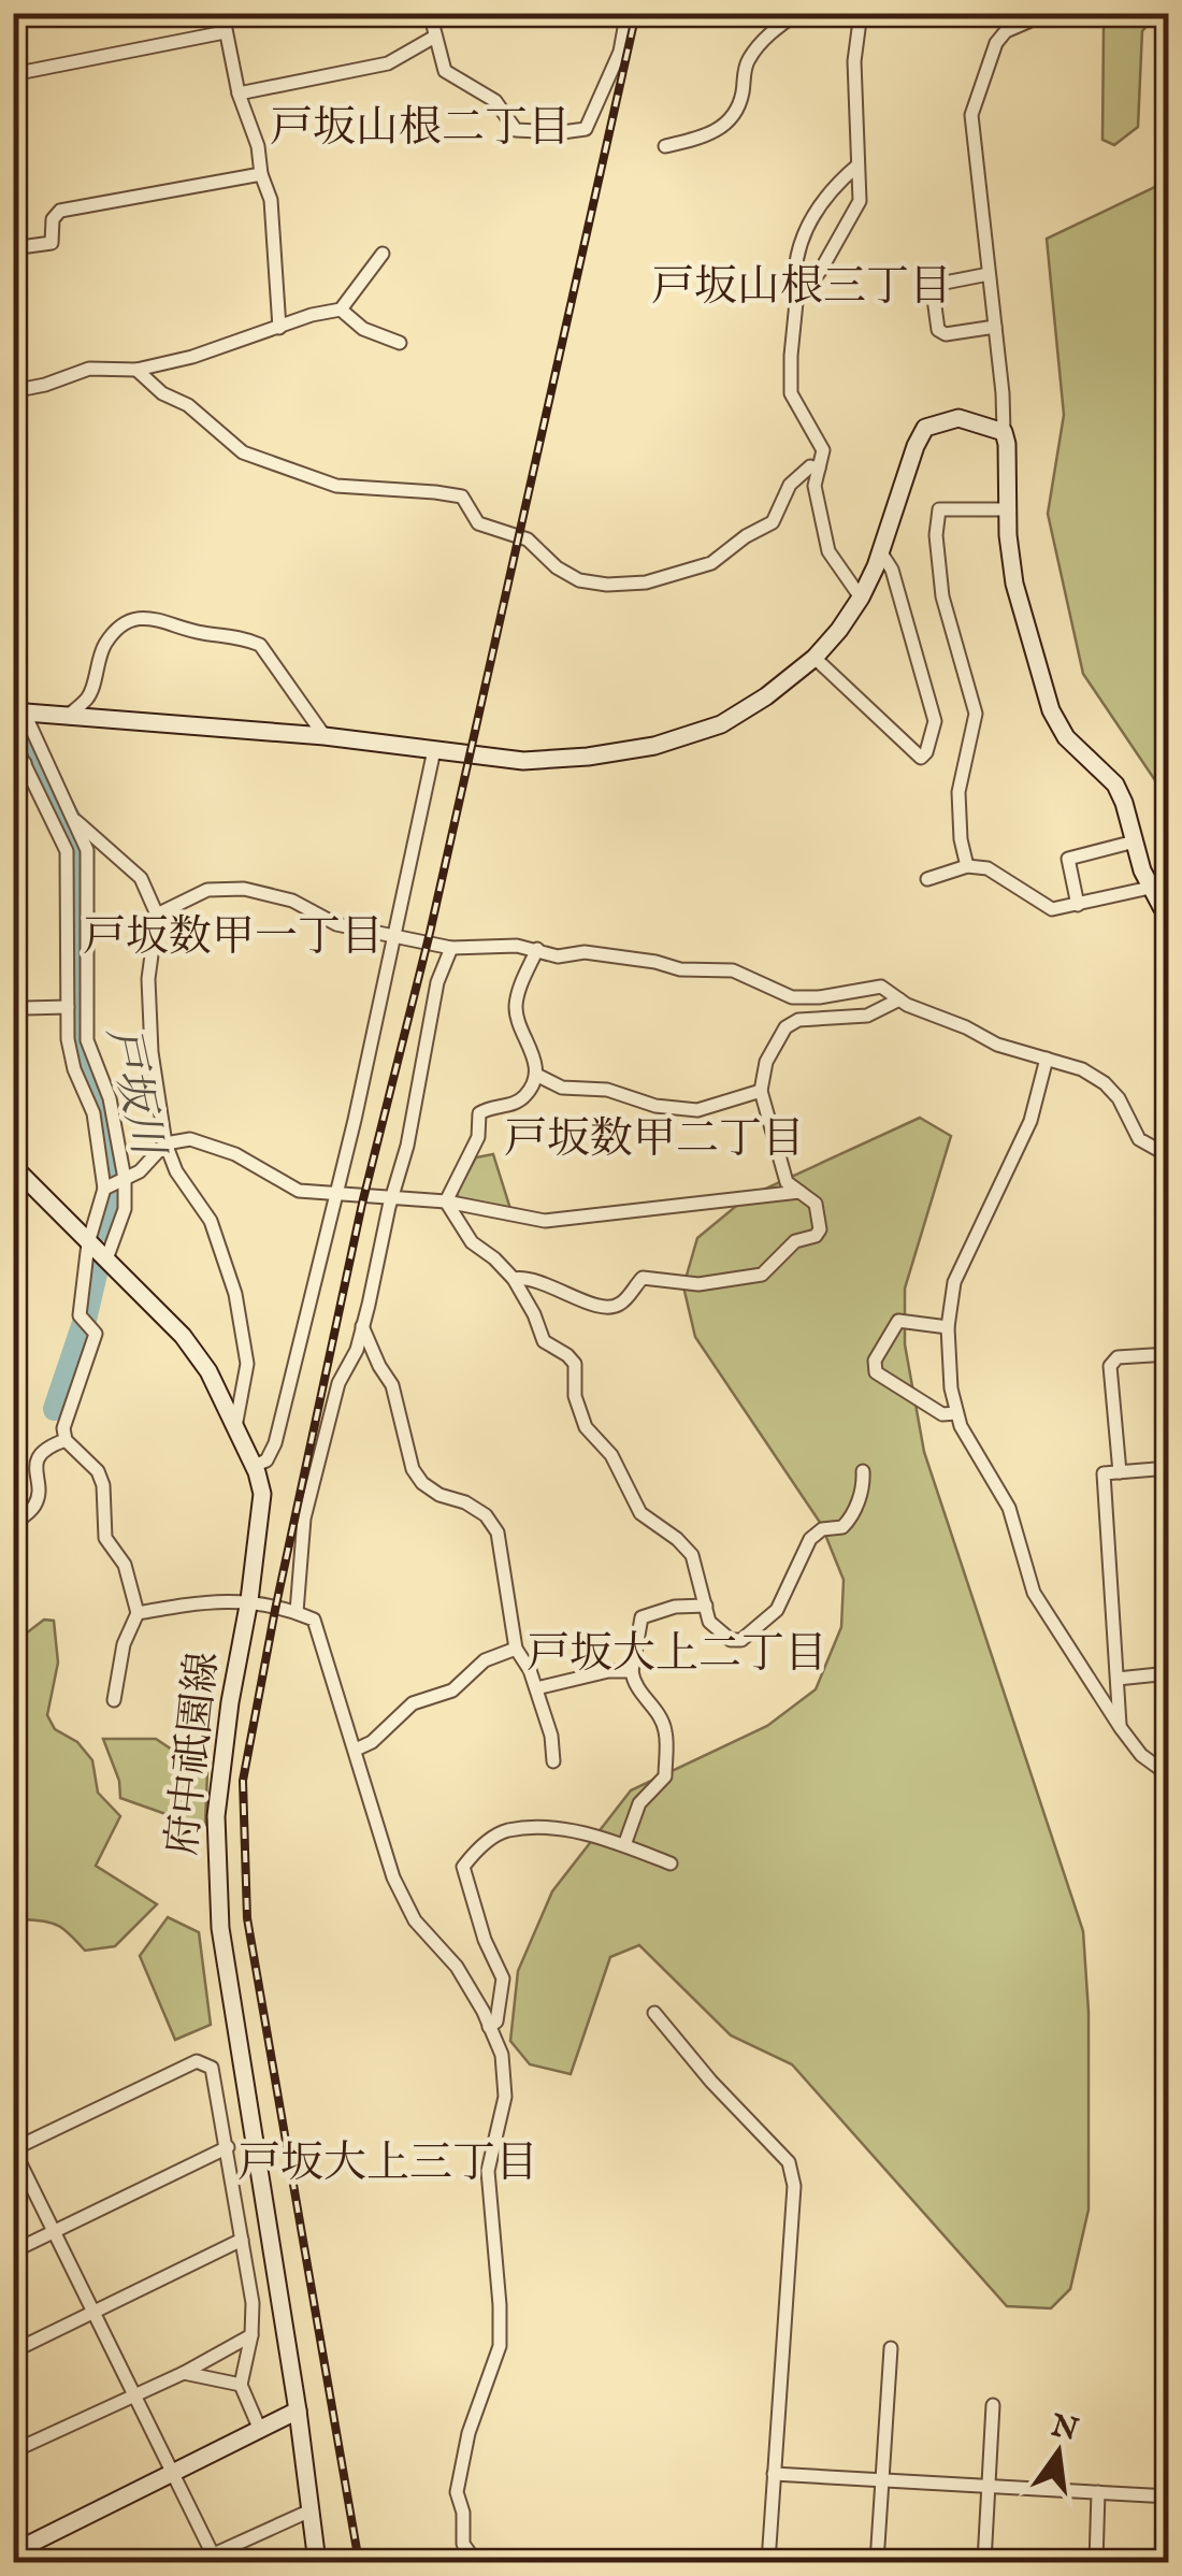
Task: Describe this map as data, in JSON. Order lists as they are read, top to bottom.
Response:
{
  "streets": {
    "street": ["府中祇園線"]
  },
  "districts": [
    "戸坂山根二丁目",
    "戸坂山根三丁目",
    "戸坂数甲一丁目",
    "戸坂数甲二丁目",
    "戸坂大上二丁目",
    "戸坂大上三丁目"
  ],
  "water": ["戸坂川"],
  "north": "top"
}
